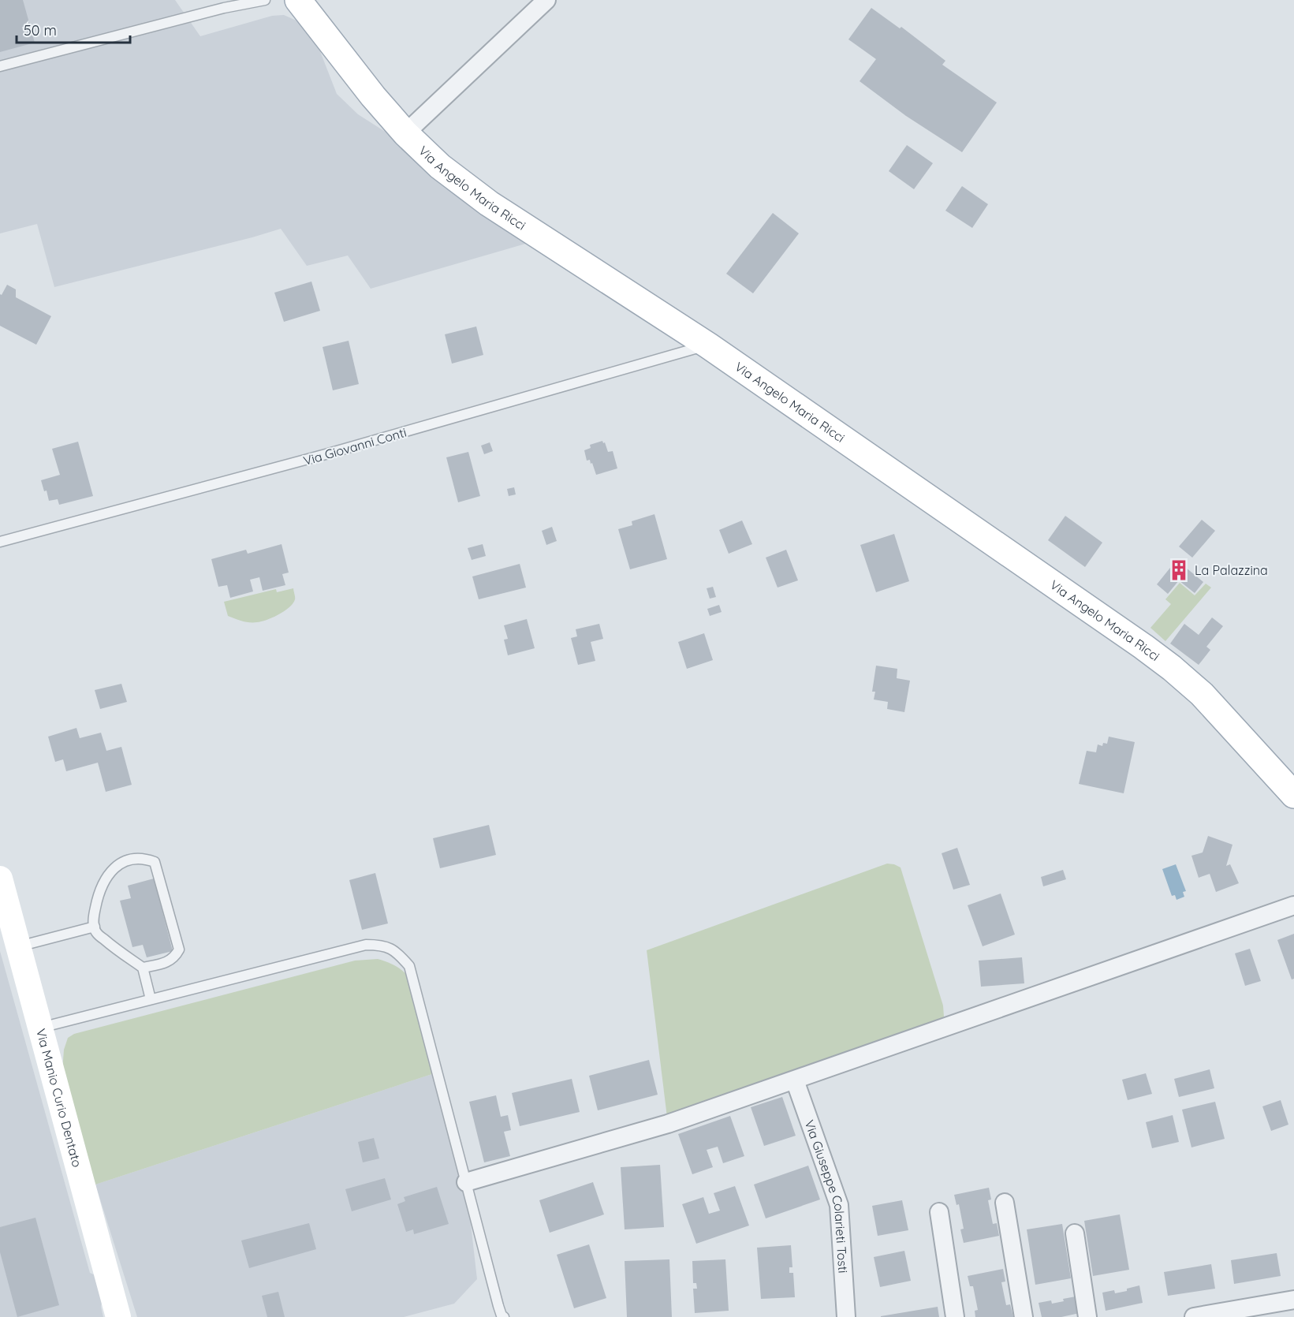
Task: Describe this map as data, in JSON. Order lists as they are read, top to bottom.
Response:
{
  "streets": {
    "main road": ["Via Angelo Maria Ricci", "Via Manio Curio Dentato"],
    "street": ["Via Giuseppe Colarieti Tosti"],
    "lane": ["Via Giovanni Conti"]
  },
  "crossings": [
    ["Via Angelo Maria Ricci", "Via Giovanni Conti"]
  ],
  "places": {
    "building": ["La Palazzina"]
  },
  "scale_bar": "50 m"
}
